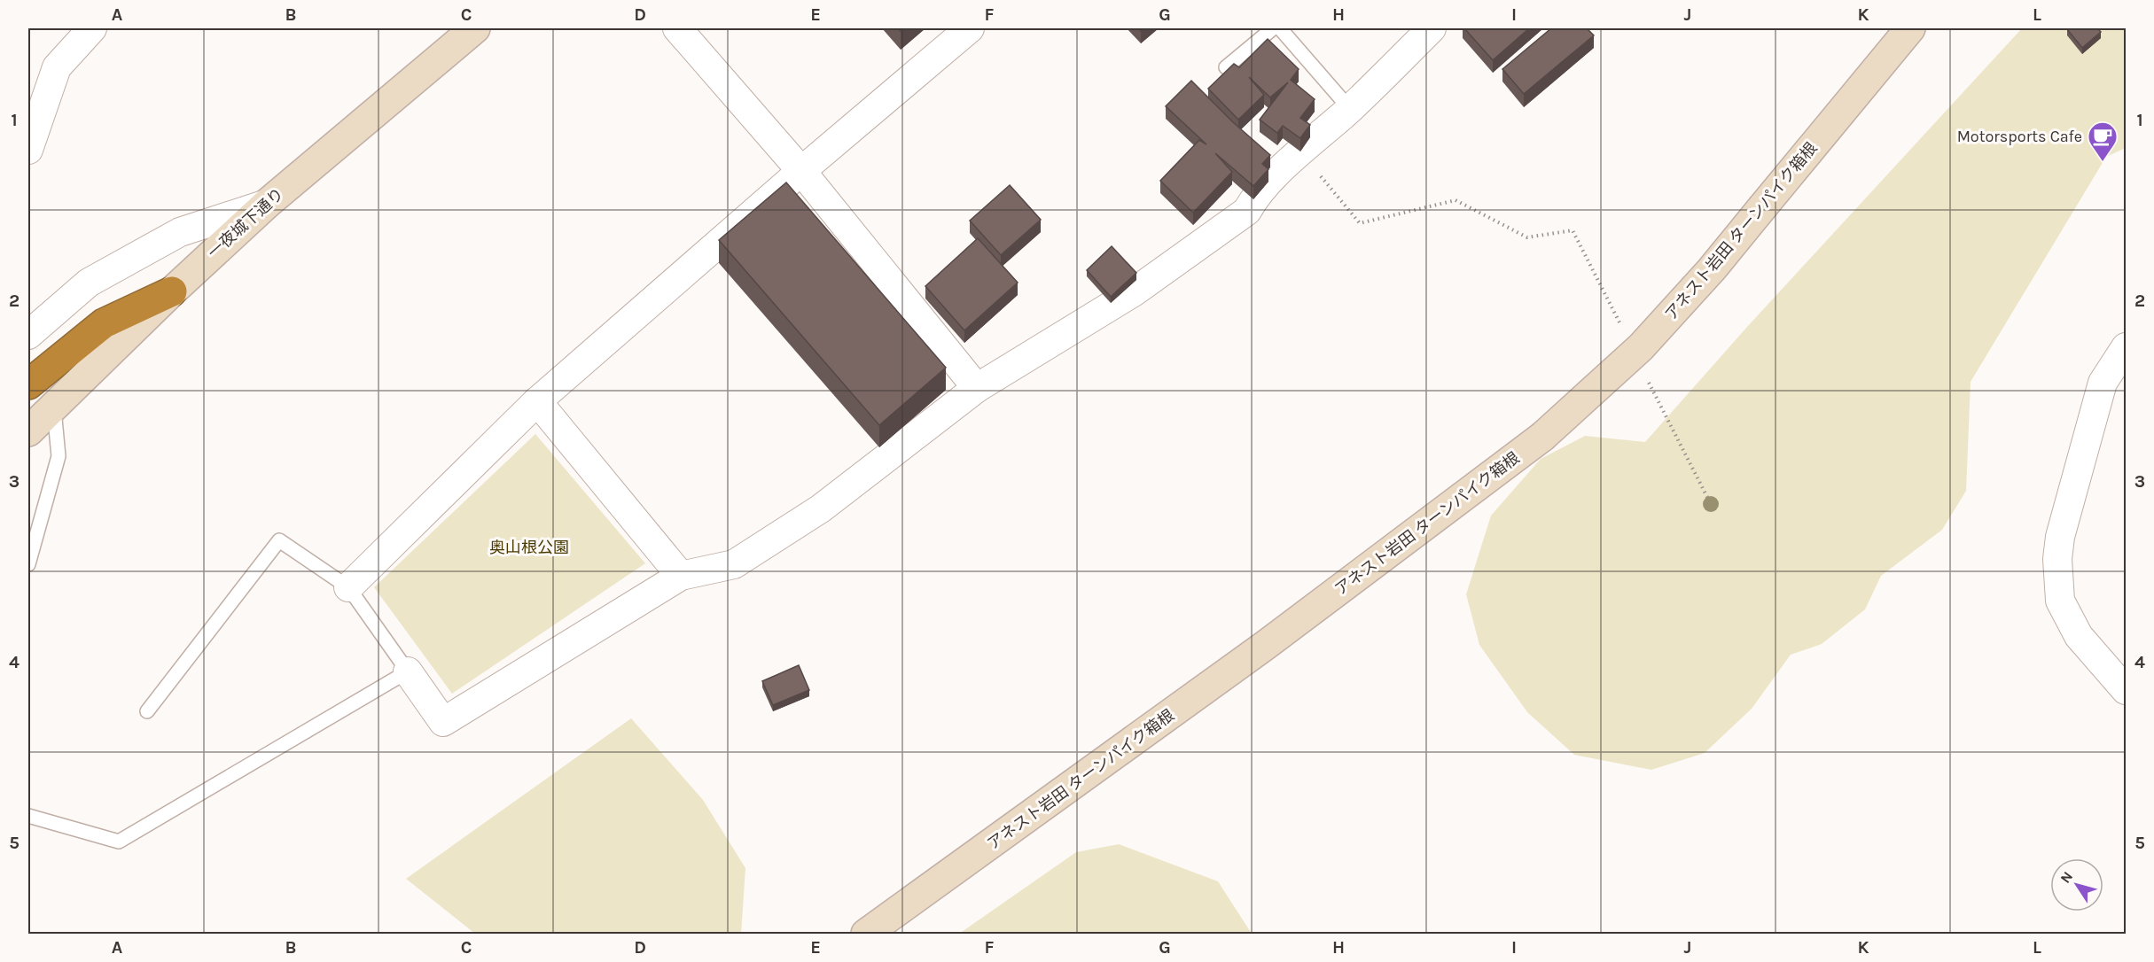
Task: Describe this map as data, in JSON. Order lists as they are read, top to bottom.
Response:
{
  "streets": {
    "street": ["一夜城下通り", "アネスト岩田 ターンパイク箱根"]
  },
  "parks": ["奥山根公園"],
  "places": {
    "cafe": ["Motorsports Cafe"]
  },
  "north": "top left",
  "grid": {
    "columns": [
      "A",
      "B",
      "C",
      "D",
      "E",
      "F",
      "G",
      "H",
      "I",
      "J",
      "K",
      "L"
    ],
    "rows": [
      "1",
      "2",
      "3",
      "4",
      "5"
    ]
  }
}
